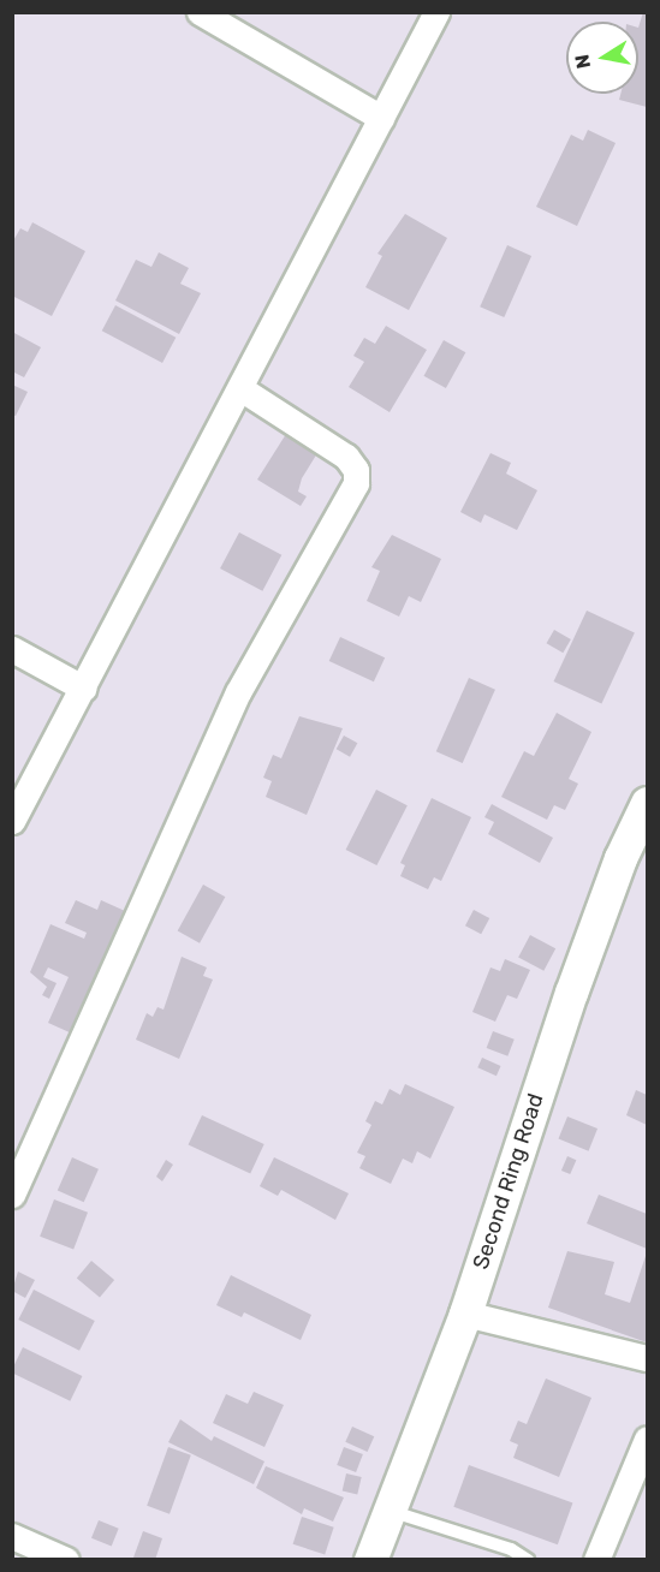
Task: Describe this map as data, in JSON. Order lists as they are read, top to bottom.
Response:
{
  "streets": {
    "street": ["Second Ring Road"]
  },
  "north": "left"
}
